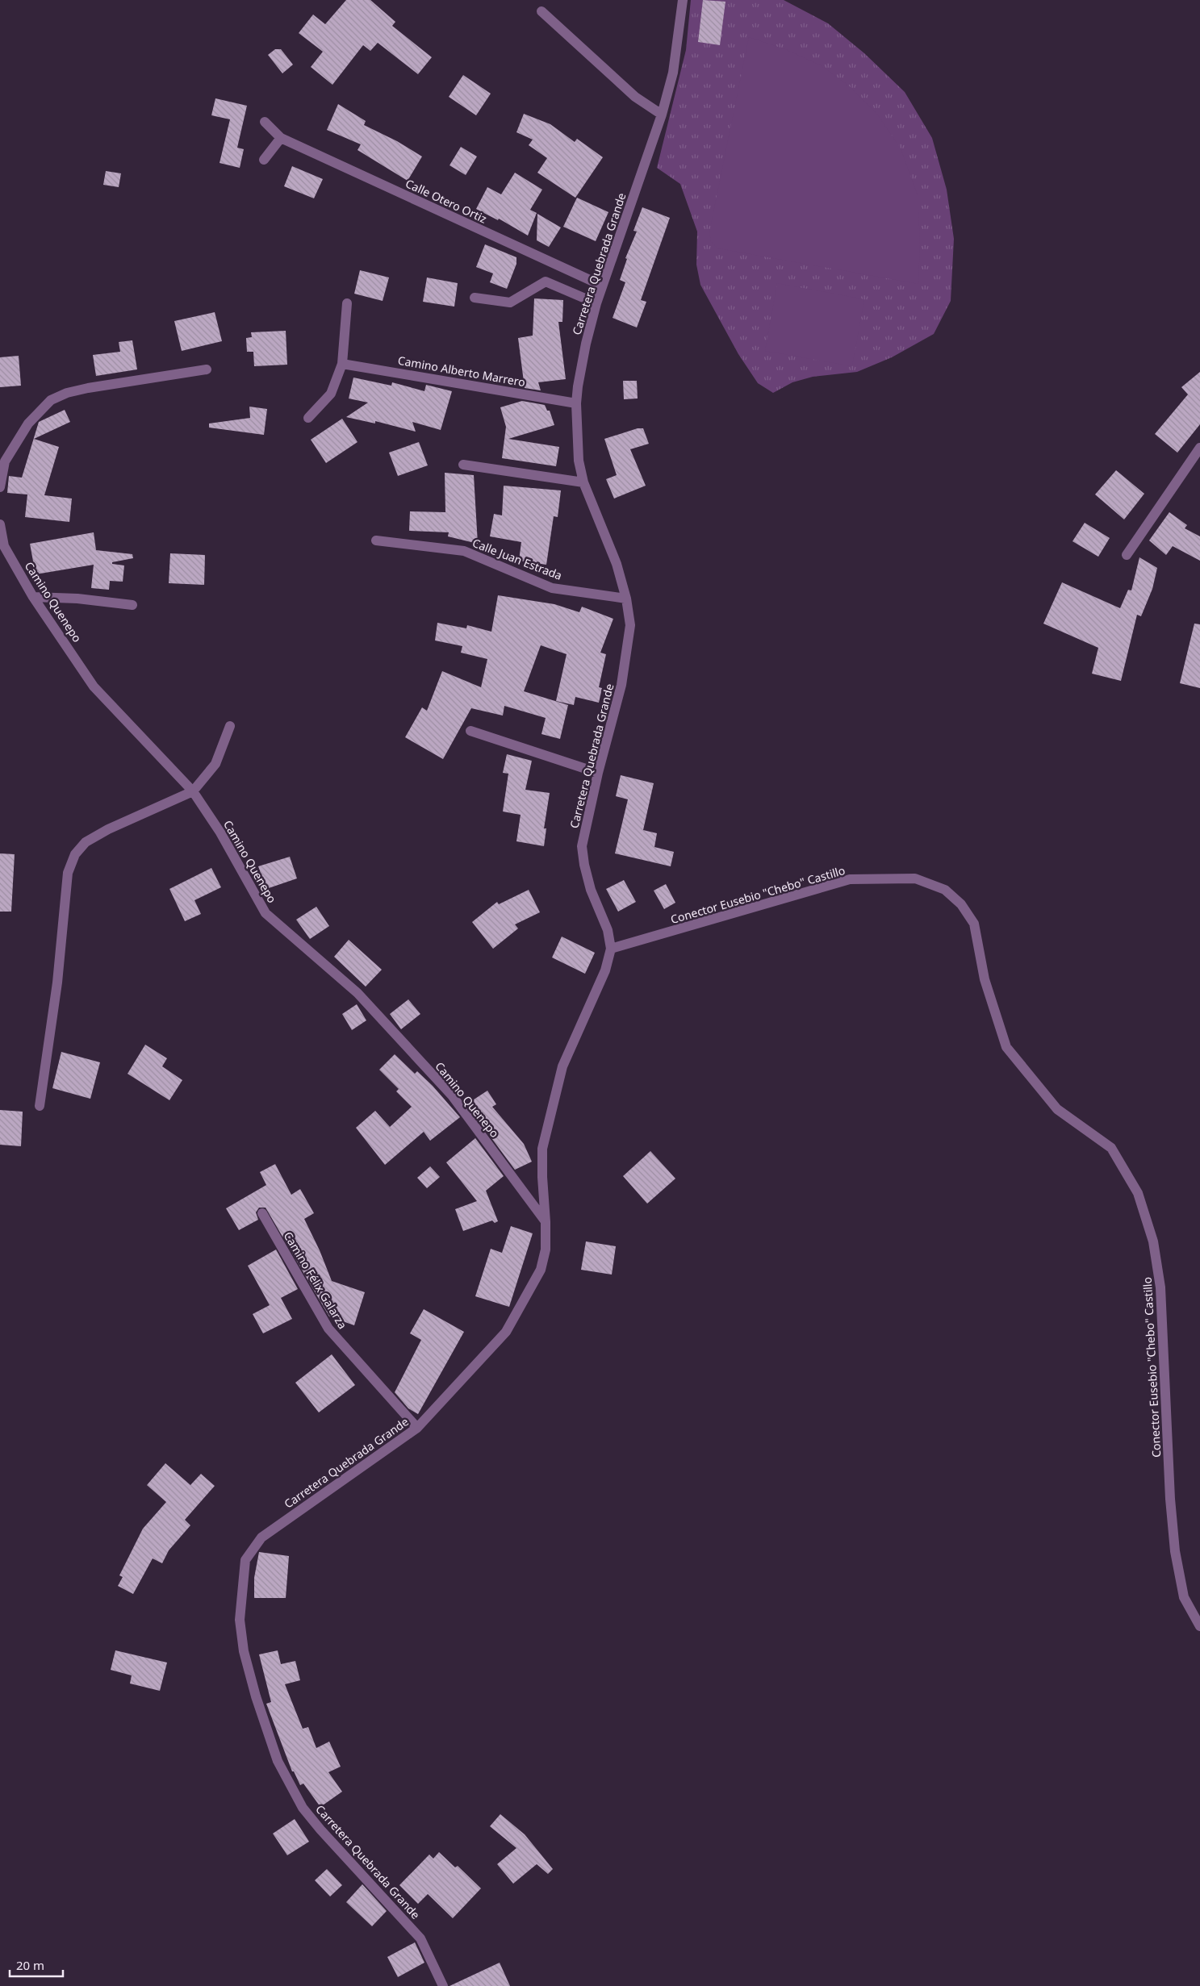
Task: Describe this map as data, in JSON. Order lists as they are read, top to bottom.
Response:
{
  "streets": {
    "street": [
      "Calle Otero Ortiz",
      "Carretera Quebrada Grande",
      "Camino Alberto Marrero",
      "Calle Juan Estrada",
      "Camino Quenepo",
      "Conector Eusebio \"Chebo\" Castillo",
      "Camino Félix Galarza"
    ]
  },
  "crossings": [
    ["Calle Otero Ortiz", "Carretera Quebrada Grande"],
    ["Carretera Quebrada Grande", "Camino Alberto Marrero"],
    ["Carretera Quebrada Grande", "Calle Juan Estrada"],
    ["Carretera Quebrada Grande", "Camino Quenepo"],
    ["Carretera Quebrada Grande", "Conector Eusebio \"Chebo\" Castillo"],
    ["Carretera Quebrada Grande", "Camino Félix Galarza"]
  ],
  "scale_bar": "20 m"
}
